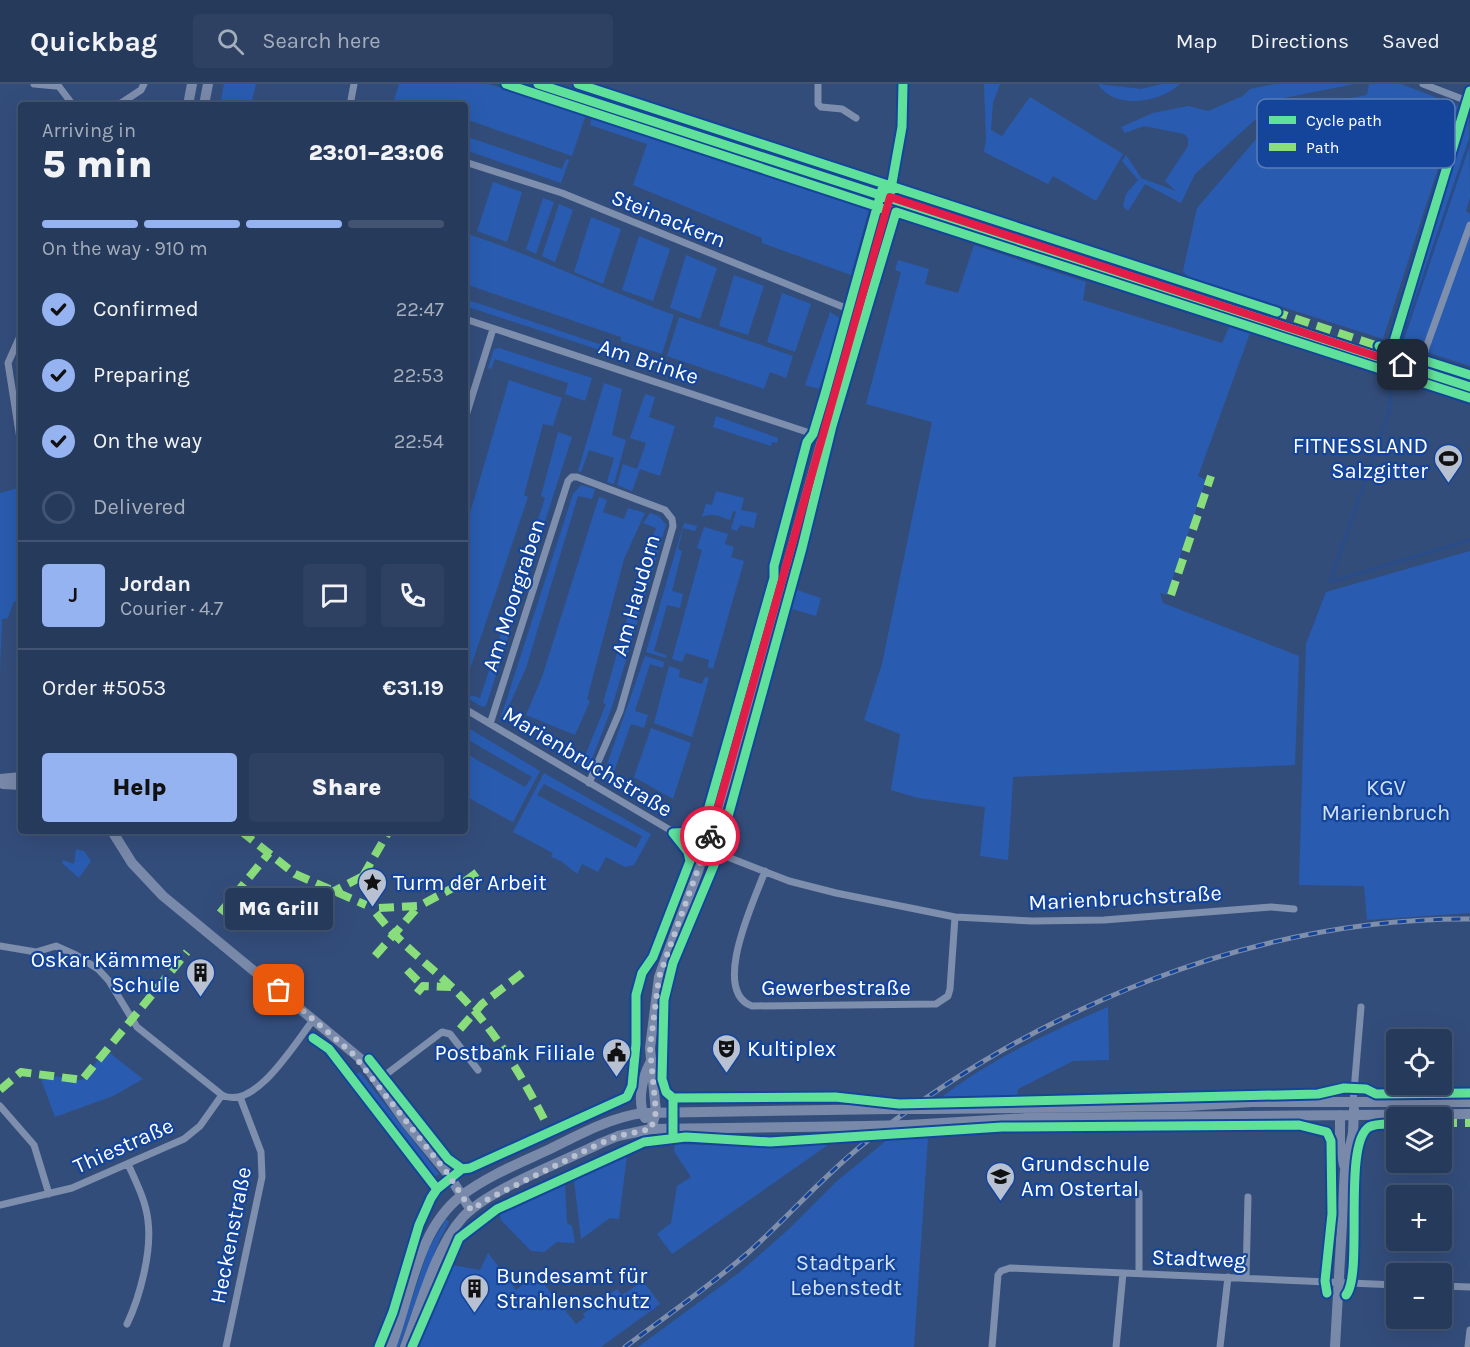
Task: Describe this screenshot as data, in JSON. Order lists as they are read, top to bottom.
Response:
{
  "streets": {
    "street": [
      "Steinackern",
      "Am Brinke",
      "Am Moorgraben",
      "Am Haudorn",
      "Marienbruchstraße",
      "Gewerbestraße",
      "Thiestraße",
      "Heckenstraße",
      "Stadtweg"
    ]
  },
  "crossings": [
    ["Am Moorgraben", "Am Haudorn"],
    ["Am Moorgraben", "Marienbruchstraße"],
    ["Am Haudorn", "Marienbruchstraße"],
    ["Marienbruchstraße", "Gewerbestraße"]
  ],
  "parks": ["KGV Marienbruch", "Stadtpark Lebenstedt"],
  "places": {
    "sports": ["FITNESSLAND Salzgitter"],
    "place": ["Turm der Arbeit"],
    "other": ["MG Grill"],
    "building": ["Oskar Kämmer Schule", "Bundesamt für Strahlenschutz"],
    "theatre": ["Kultiplex"],
    "public building": ["Postbank Filiale"],
    "school or university": ["Grundschule Am Ostertal"]
  },
  "legend": ["Cycle path", "Path"],
  "page": {
    "header": "Quickbag",
    "search": "Search here",
    "nav": ["Map", "Directions", "Saved"],
    "heading": ["5 min", "Arriving in", "23:01–23:06"],
    "panel": [
      "Jordan",
      "Courier · 4.7",
      "Order #5053",
      "€31.19"
    ],
    "bar": "On the way · 910 m",
    "list": [
      ["Confirmed", "22:47"],
      ["Preparing", "22:53"],
      ["On the way", "22:54"],
      "Delivered"
    ],
    "round": "J",
    "buttons": ["Help", "Share"],
    "bubble": "MG Grill",
    "map_buttons": ["+", "−"]
  }
}
